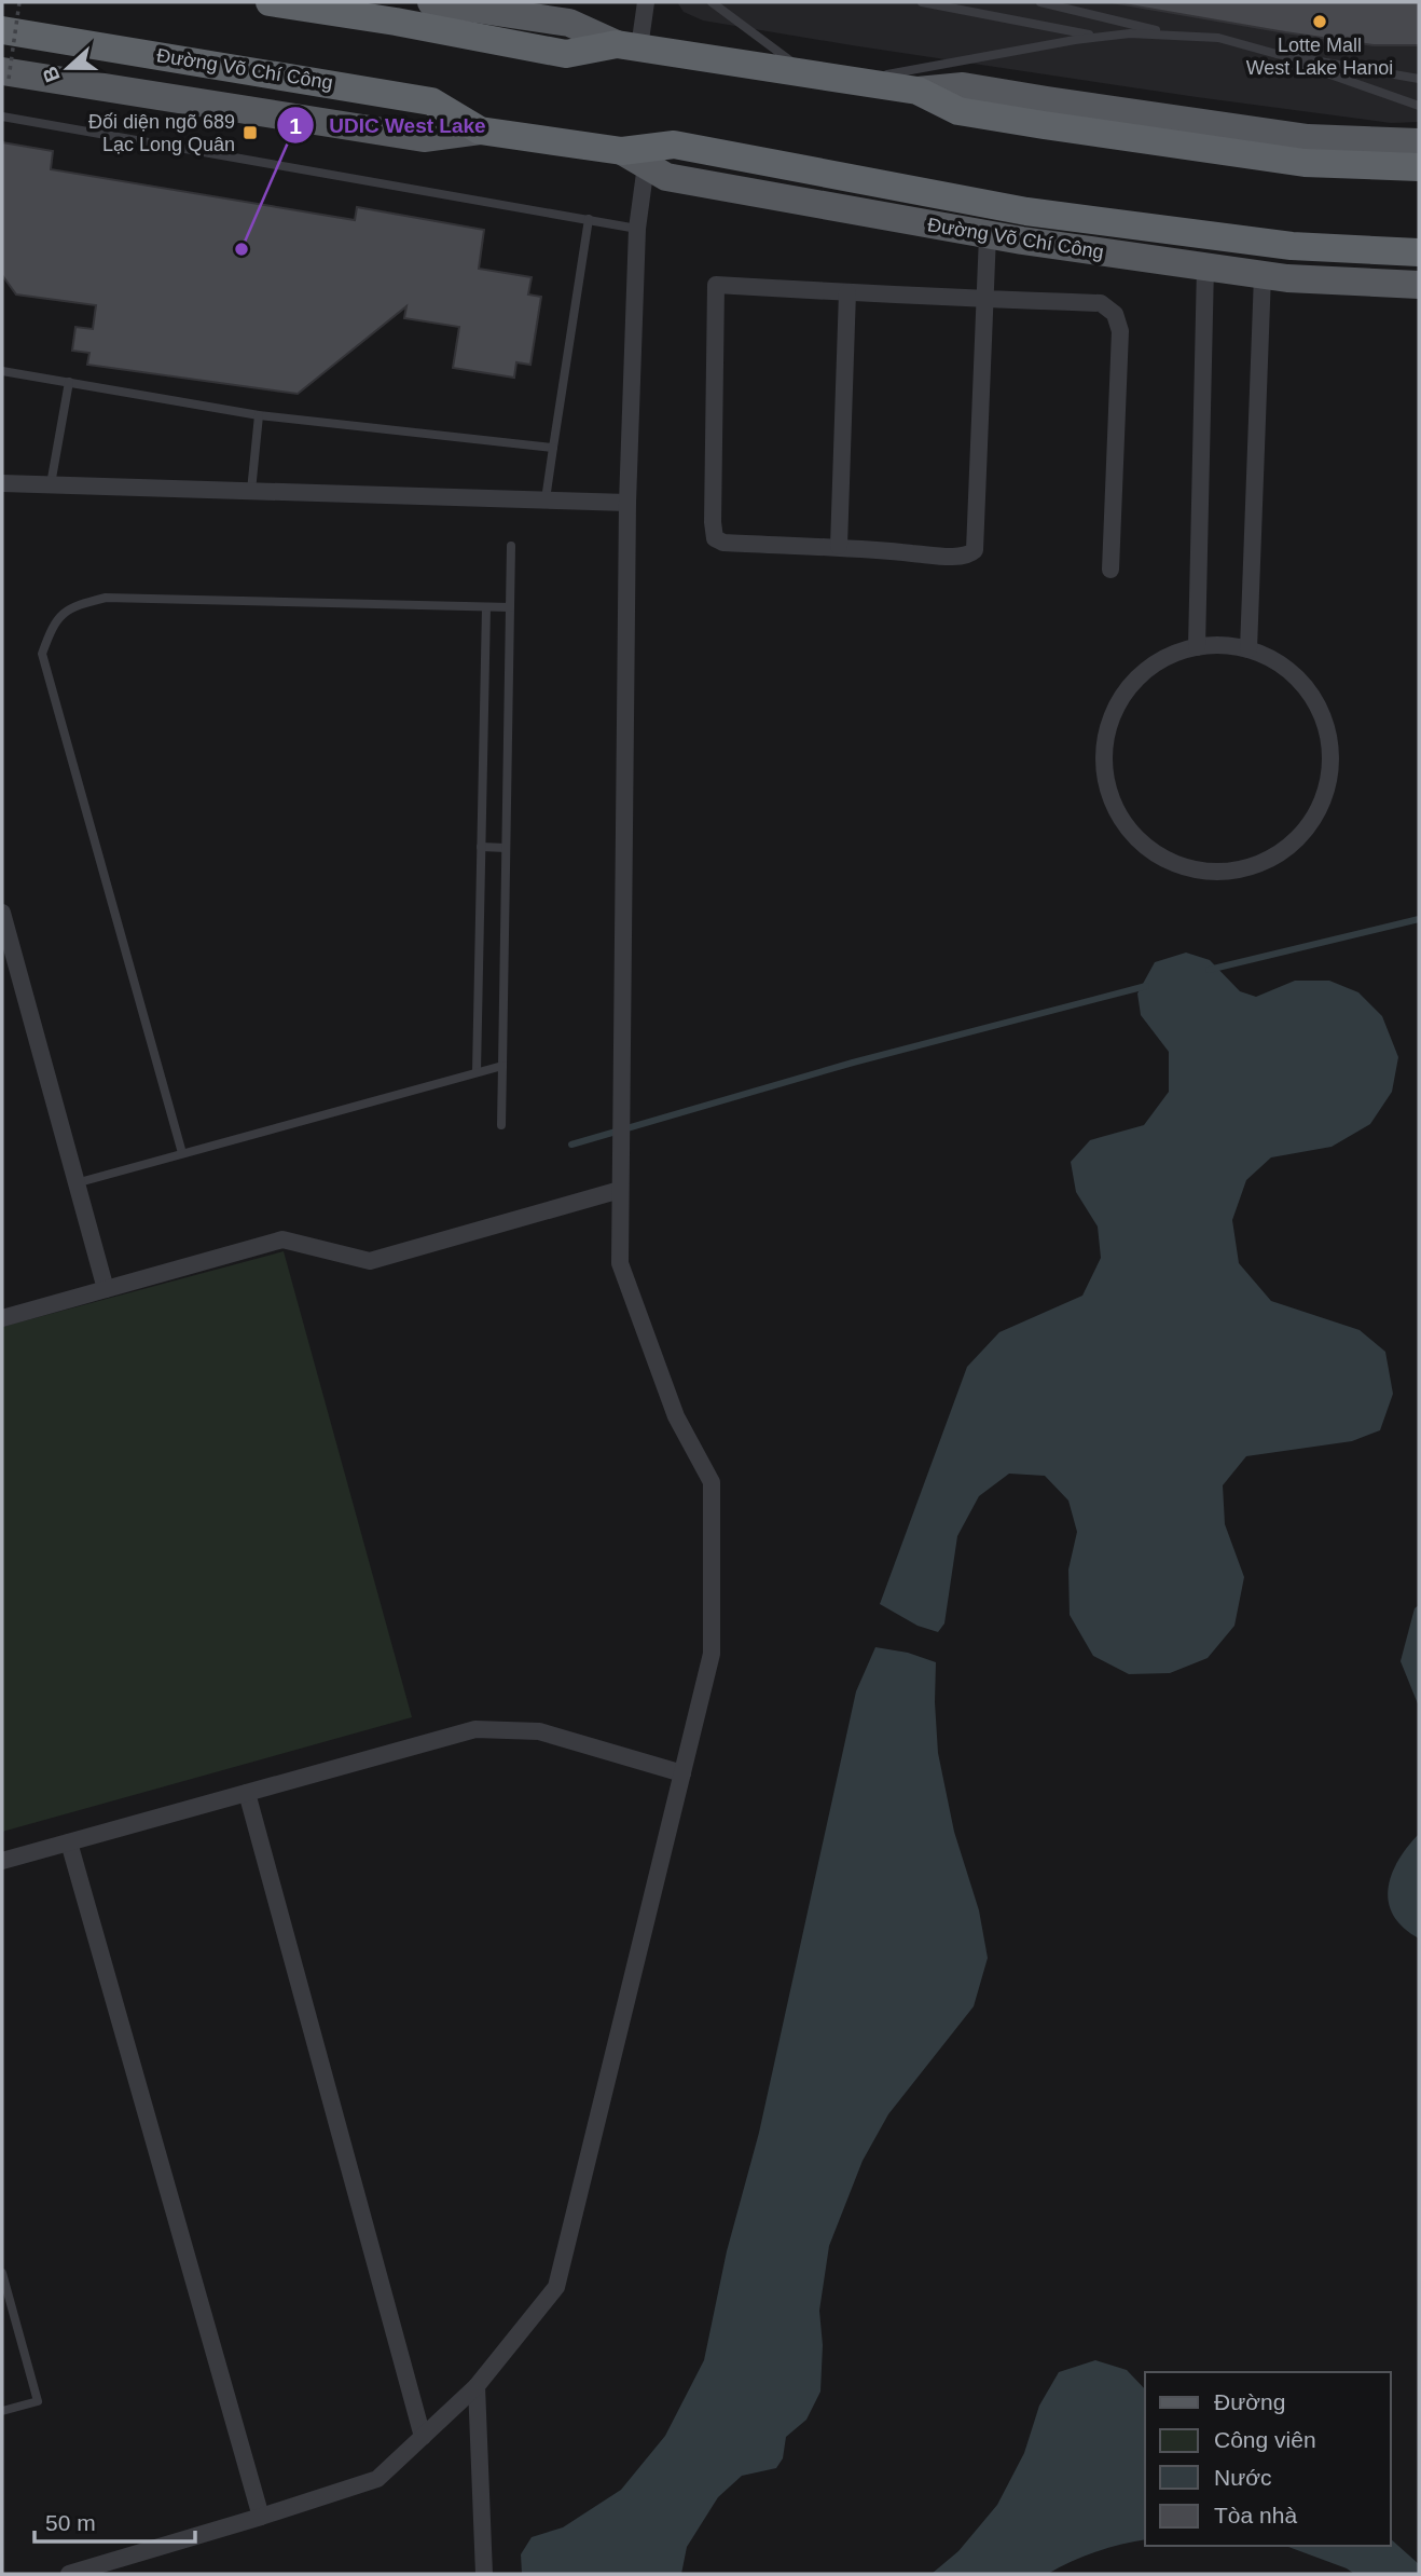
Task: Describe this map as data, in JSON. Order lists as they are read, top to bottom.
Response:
{
  "streets": {
    "highway": ["Đường Võ Chí Công"]
  },
  "places": {
    "other": ["Lotte Mall West Lake Hanoi", "UDIC West Lake"],
    "transit": ["Đối diện ngõ 689 Lạc Long Quân"]
  },
  "legend": [
    "Đường",
    "Công viên",
    "Nước",
    "Tòa nhà"
  ],
  "scale_bar": "50 m",
  "north": "left"
}
